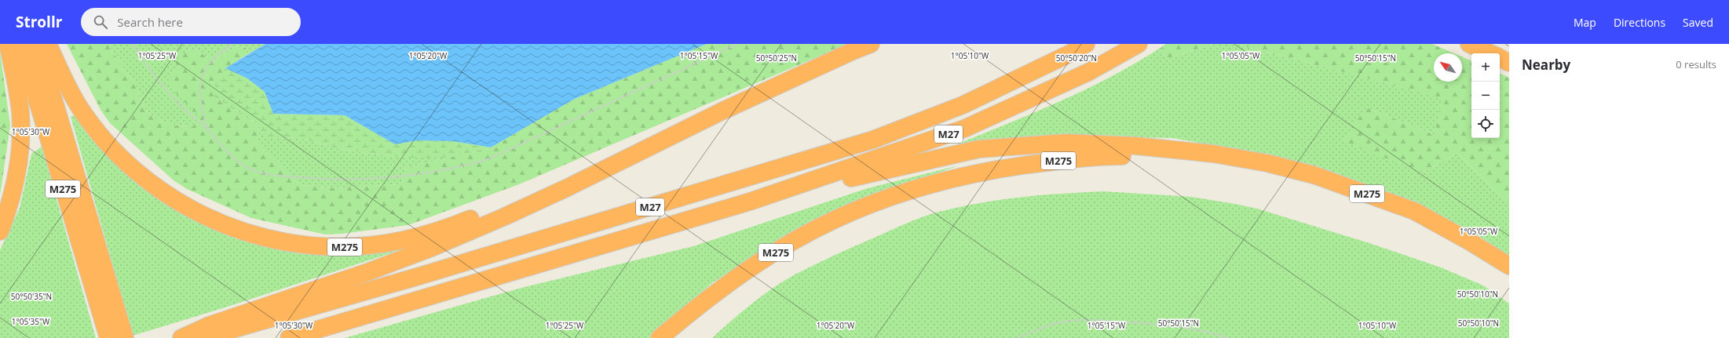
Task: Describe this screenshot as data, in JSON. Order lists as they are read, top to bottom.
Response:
{
  "streets": {
    "highway": ["M27", "M275"]
  },
  "north": "top left",
  "page": {
    "header": "Strollr",
    "search": "Search here",
    "nav": ["Map", "Directions", "Saved"],
    "heading": ["Nearby", "0 results"],
    "map_buttons": ["+", "−"]
  },
  "coordinates": [
    "1°05'25\"W",
    "1°05'20\"W",
    "1°05'15\"W",
    "1°05'10\"W",
    "1°05'05\"W",
    "50°50'25\"N",
    "50°50'20\"N",
    "50°50'15\"N",
    "1°05'30\"W",
    "50°50'10\"N",
    "50°50'35\"N",
    "1°05'35\"W"
  ]
}
